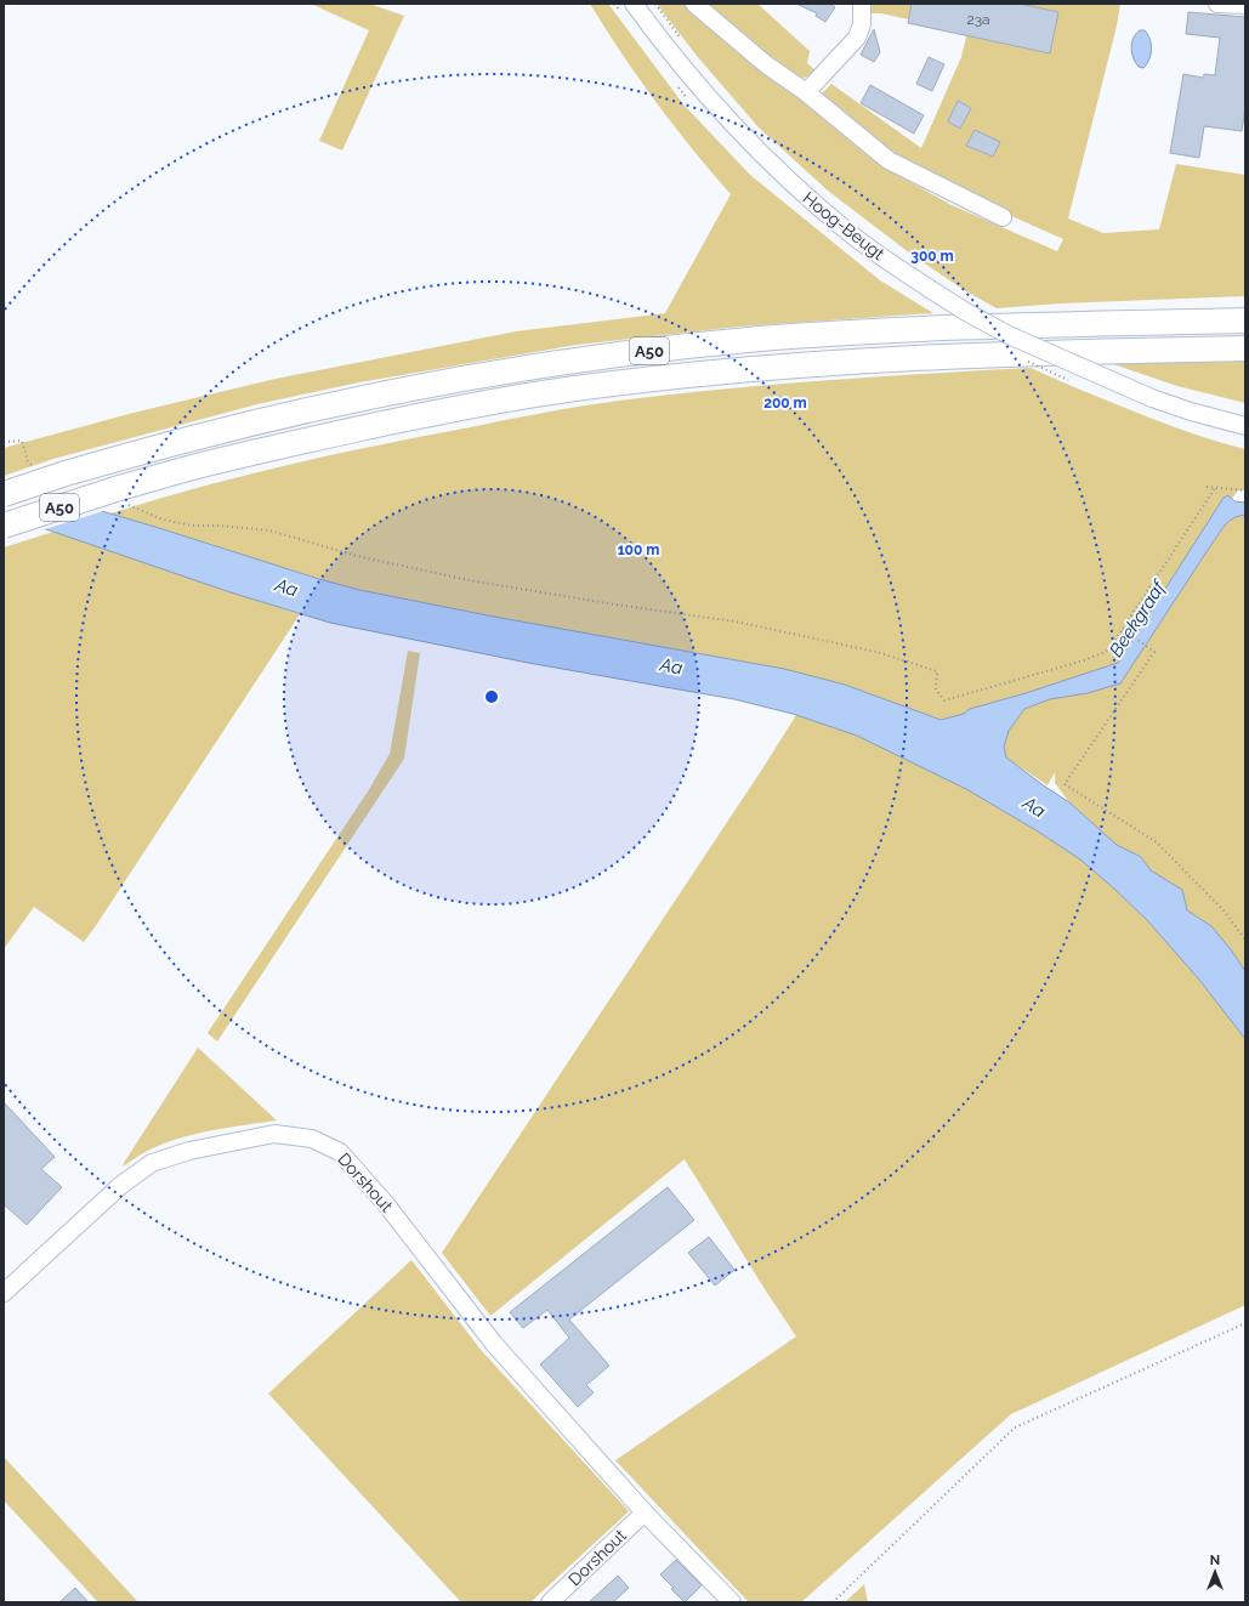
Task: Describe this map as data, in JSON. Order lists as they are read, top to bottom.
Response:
{
  "streets": {
    "highway": ["A50"],
    "street": ["Hoog-Beugt", "Dorshout"]
  },
  "water": ["Aa", "Beekgraaf"],
  "house_numbers": ["23a"],
  "north": "top",
  "rings": ["300 m", "200 m", "100 m"]
}
